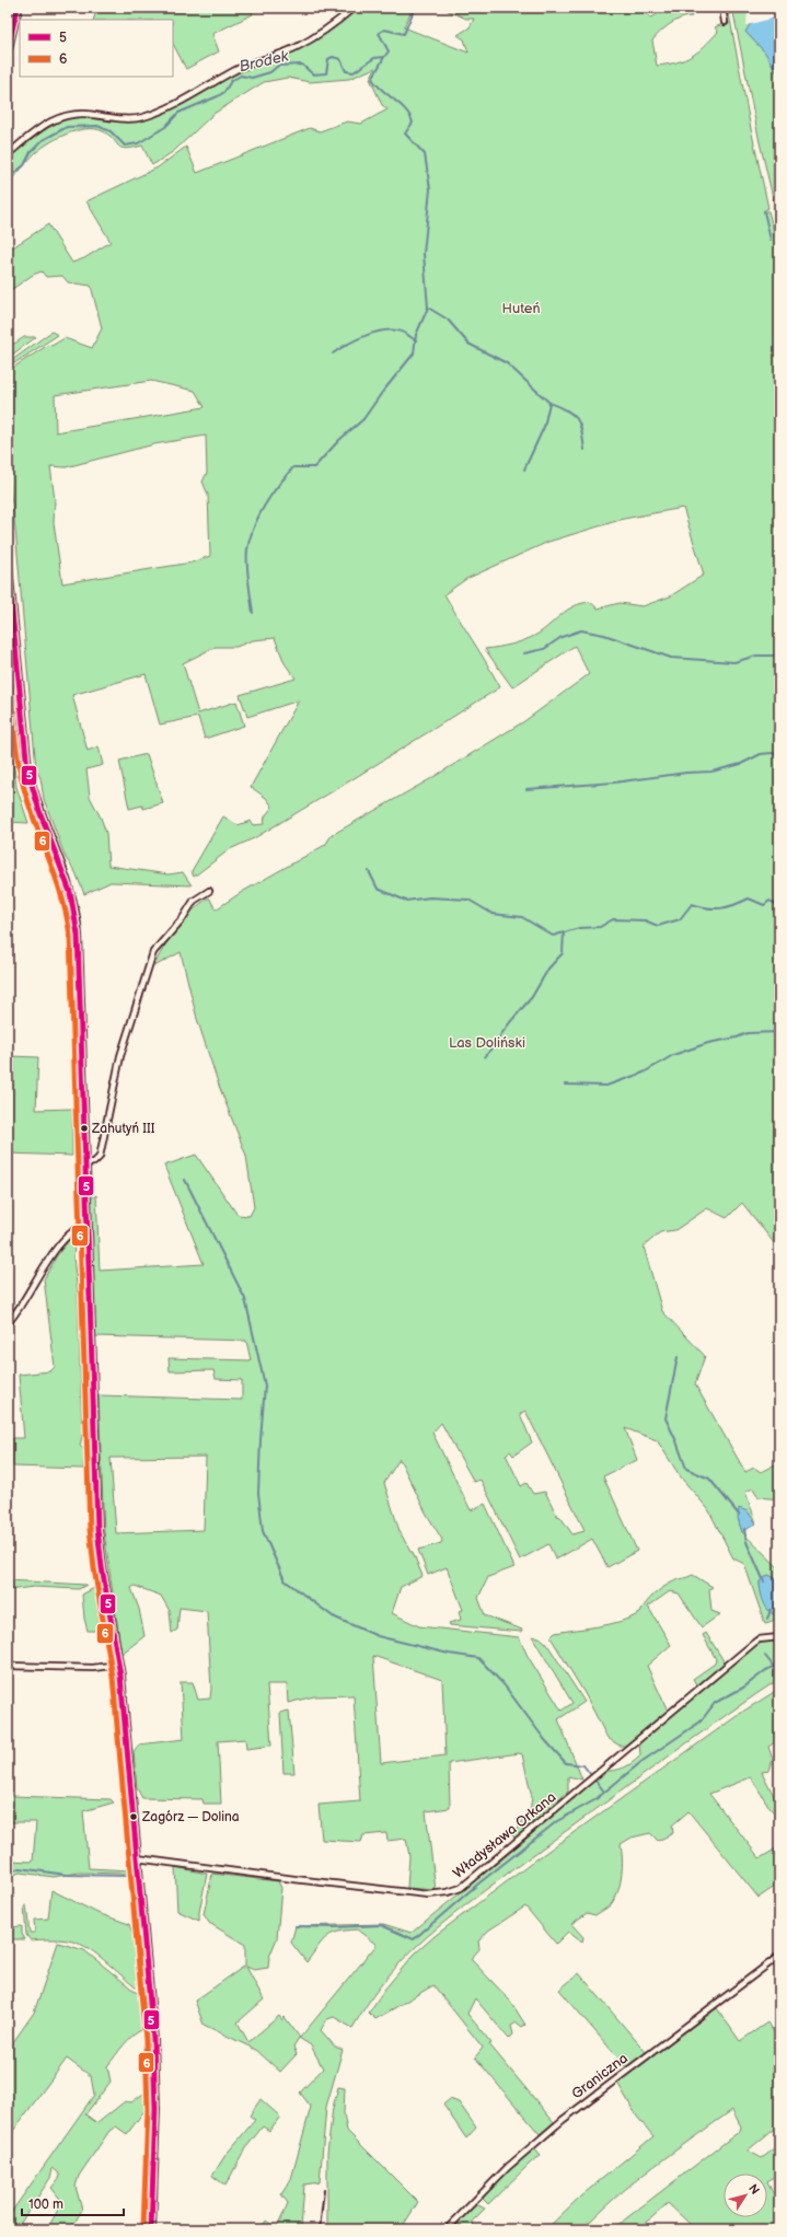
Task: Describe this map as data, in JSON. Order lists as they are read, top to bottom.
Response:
{
  "streets": {
    "street": ["Władysława Orkana", "Graniczna"]
  },
  "water": ["Brodek"],
  "parks": ["Huteń", "Las Doliński"],
  "places": ["Zahutyń III", "Zagórz — Dolina"],
  "lines": ["transit line 5", "transit line 6"],
  "legend": ["5", "6"],
  "scale_bar": "100 m",
  "north": "top right"
}
